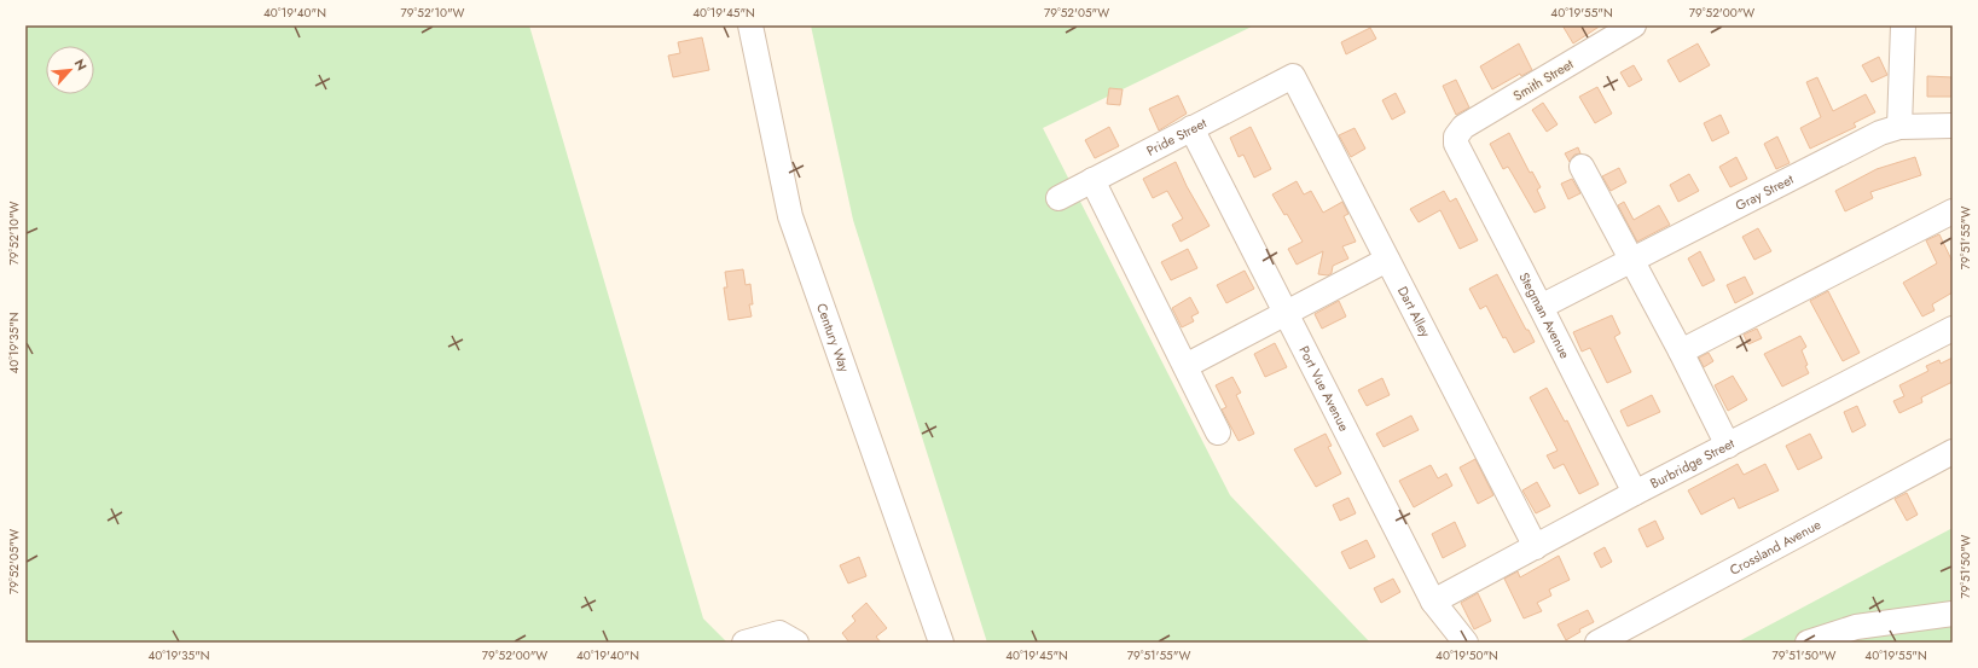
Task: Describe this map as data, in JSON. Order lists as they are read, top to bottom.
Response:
{
  "streets": {
    "street": [
      "Smith Street",
      "Pride Street",
      "Gray Street",
      "Dart Alley",
      "Stegman Avenue",
      "Century Way",
      "Port Vue Avenue",
      "Burbridge Street",
      "Crossland Avenue"
    ]
  },
  "crossings": [
    ["Smith Street", "Stegman Avenue"],
    ["Pride Street", "Dart Alley"],
    ["Pride Street", "Port Vue Avenue"],
    ["Gray Street", "Stegman Avenue"],
    ["Dart Alley", "Burbridge Street"],
    ["Stegman Avenue", "Burbridge Street"],
    ["Port Vue Avenue", "Burbridge Street"]
  ],
  "north": "top right",
  "coordinates": [
    "40°19'40\"N",
    "79°52'10\"W",
    "40°19'45\"N",
    "79°52'05\"W",
    "40°19'55\"N",
    "79°52'00\"W",
    "79°51'55\"W",
    "40°19'35\"N",
    "79°51'50\"W",
    "40°19'50\"N"
  ]
}
